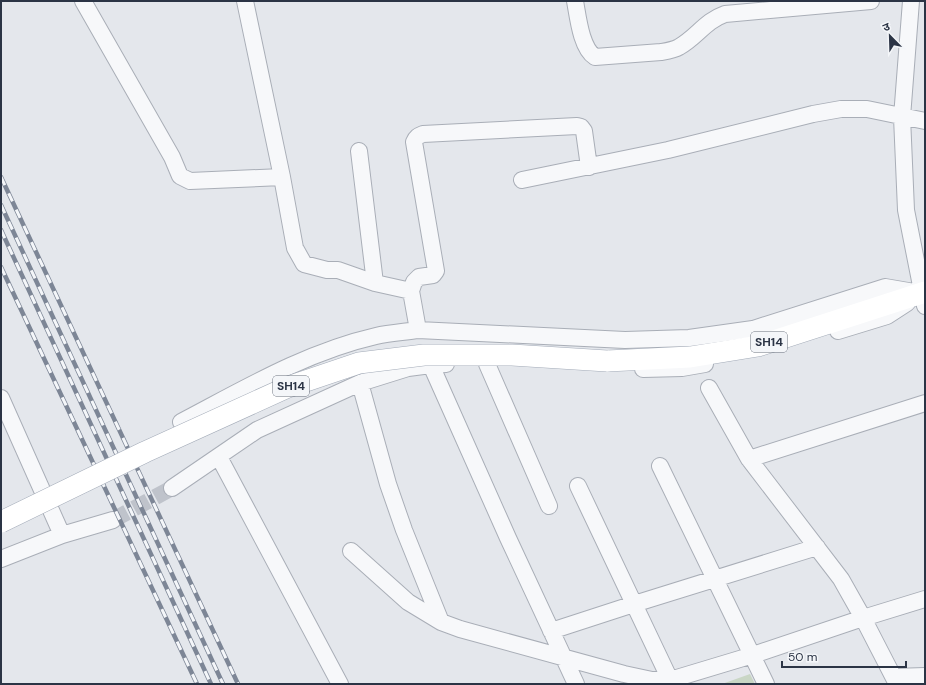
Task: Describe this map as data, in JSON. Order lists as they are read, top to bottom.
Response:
{
  "streets": {
    "main road": ["SH14"]
  },
  "scale_bar": "50 m",
  "north": "top left"
}
